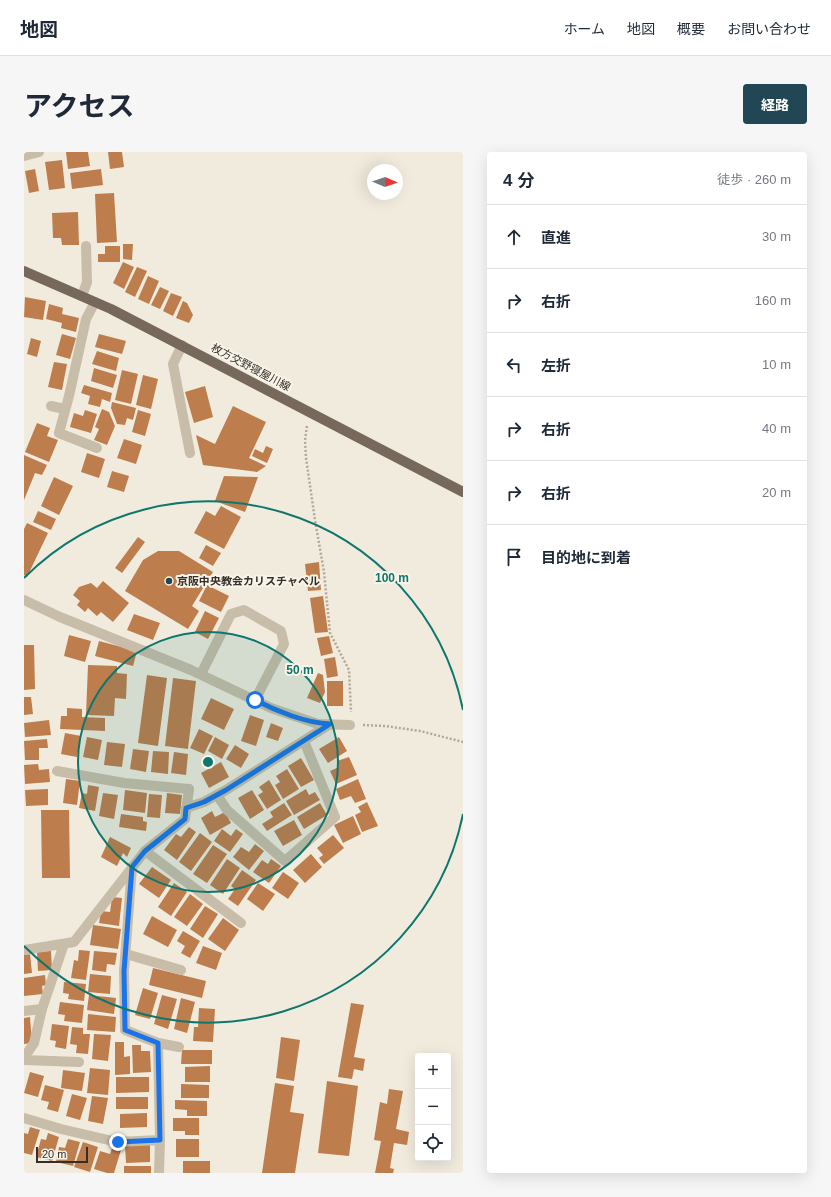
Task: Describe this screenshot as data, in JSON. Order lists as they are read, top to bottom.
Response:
{
  "streets": {
    "main road": ["枚方交野寝屋川線"]
  },
  "places": ["京阪中央教会カリスチャペル"],
  "scale_bar": "20 m",
  "north": "right",
  "page": {
    "header": "地図",
    "nav": [
      "ホーム",
      "地図",
      "概要",
      "お問い合わせ"
    ],
    "title": "アクセス",
    "buttons": "経路",
    "heading": ["4 分", "徒歩 · 260 m"],
    "list": [
      ["直進", "30 m"],
      ["右折", "160 m"],
      ["左折", "10 m"],
      ["右折", "40 m"],
      ["右折", "20 m"],
      "目的地に到着"
    ],
    "map_buttons": ["+", "−"],
    "scale": "20 m"
  },
  "rings": ["100 m", "50 m"]
}
